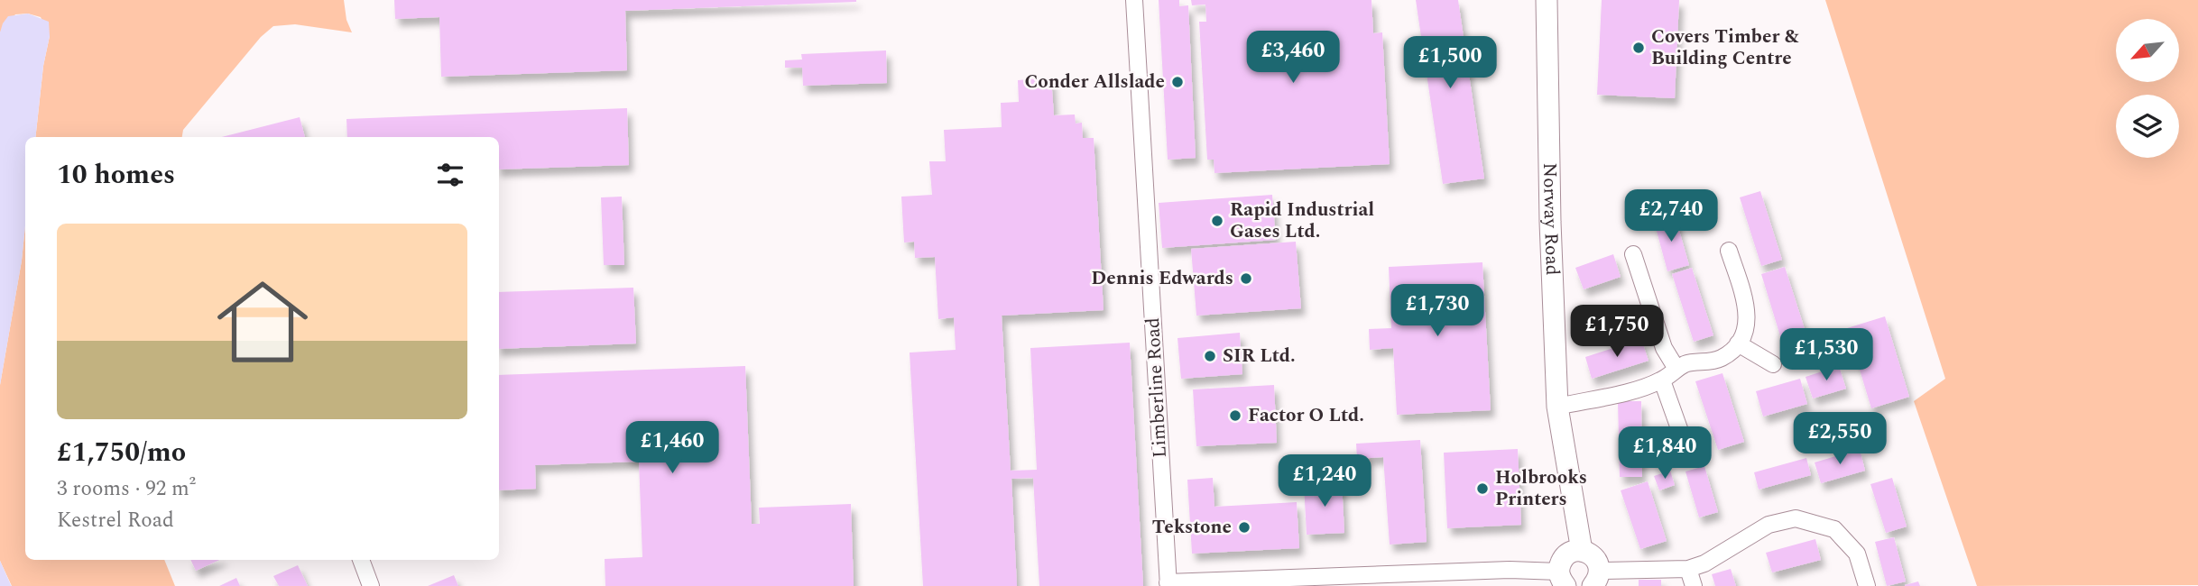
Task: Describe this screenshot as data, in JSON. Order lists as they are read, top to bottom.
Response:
{
  "streets": {
    "street": ["Norway Road", "Limberline Road"]
  },
  "places": [
    "Covers Timber & Building Centre",
    "Conder Allslade",
    "Rapid Industrial Gases Ltd.",
    "Dennis Edwards",
    "SIR Ltd.",
    "Factor O Ltd.",
    "Holbrooks Printers",
    "Tekstone"
  ],
  "north": "bottom left",
  "page": {
    "price": [
      "£3,460",
      "£1,500",
      "£2,740",
      "£1,730",
      "£1,750",
      "£1,530",
      "£2,550",
      "£1,460",
      "£1,840",
      "£1,240"
    ],
    "heading": "10 homes",
    "list": [
      {
        "name": "£1,750/mo",
        "note": "3 rooms · 92 m² · Kestrel Road"
      }
    ]
  }
}
